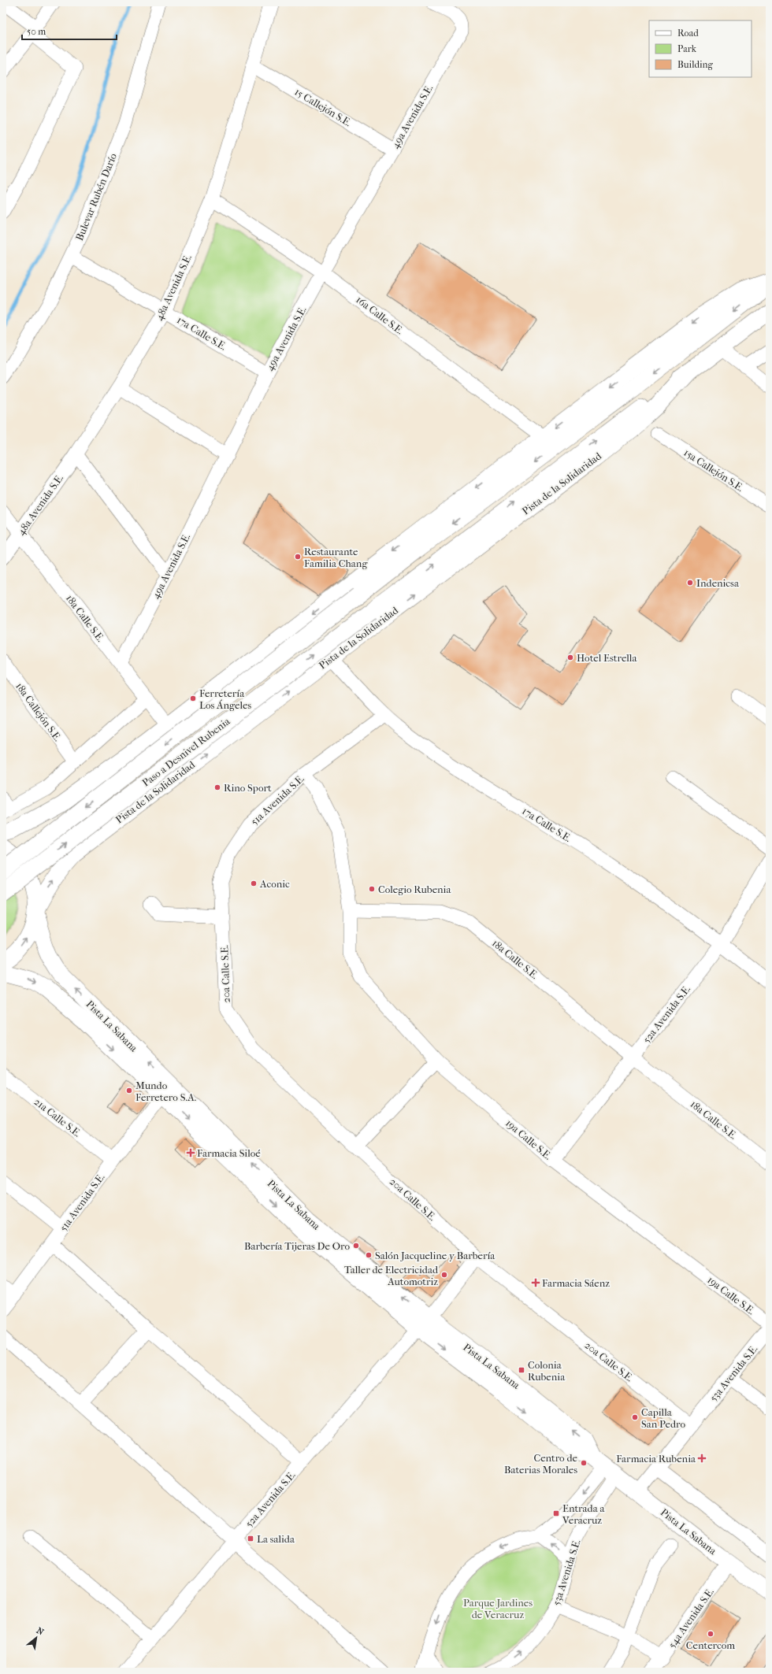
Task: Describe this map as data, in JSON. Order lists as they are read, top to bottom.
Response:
{
  "streets": {
    "main road": ["Pista de la Solidaridad", "Paso a Desnivel Rubenia", "Pista La Sabana"],
    "street": [
      "15 Callejón S.E.",
      "49a Avenida S.E.",
      "Bulevar Rubén Darío",
      "48a Avenida S.E.",
      "16a Calle S.E.",
      "17a Calle S.E.",
      "15a Callejón S.E.",
      "18a Calle S.E.",
      "18a Callejón S.E.",
      "51a Avenida S.E.",
      "20a Calle S.E.",
      "52a Avenida S.E.",
      "21a Calle S.E.",
      "19a Calle S.E.",
      "53a Avenida S.E.",
      "54a Avenida S.E."
    ]
  },
  "crossings": [
    ["15 Callejón S.E.", "49a Avenida S.E."],
    ["15 Callejón S.E.", "48a Avenida S.E."],
    ["49a Avenida S.E.", "16a Calle S.E."],
    ["49a Avenida S.E.", "17a Calle S.E."],
    ["49a Avenida S.E.", "18a Calle S.E."],
    ["Bulevar Rubén Darío", "17a Calle S.E."],
    ["48a Avenida S.E.", "16a Calle S.E."],
    ["48a Avenida S.E.", "17a Calle S.E."],
    ["48a Avenida S.E.", "18a Calle S.E."],
    ["17a Calle S.E.", "Pista de la Solidaridad"],
    ["17a Calle S.E.", "51a Avenida S.E."],
    ["17a Calle S.E.", "52a Avenida S.E."],
    ["Pista de la Solidaridad", "Paso a Desnivel Rubenia"],
    ["Pista de la Solidaridad", "Pista La Sabana"],
    ["18a Calle S.E.", "52a Avenida S.E."],
    ["18a Calle S.E.", "19a Calle S.E."],
    ["51a Avenida S.E.", "20a Calle S.E."],
    ["51a Avenida S.E.", "Pista La Sabana"],
    ["51a Avenida S.E.", "21a Calle S.E."],
    ["20a Calle S.E.", "52a Avenida S.E."],
    ["20a Calle S.E.", "53a Avenida S.E."],
    ["52a Avenida S.E.", "Pista La Sabana"],
    ["52a Avenida S.E.", "19a Calle S.E."],
    ["Pista La Sabana", "53a Avenida S.E."],
    ["Pista La Sabana", "54a Avenida S.E."]
  ],
  "parks": ["Parque Jardines de Veracruz"],
  "places": {
    "other": [
      "Restaurante Familia Chang",
      "Indenicsa",
      "Hotel Estrella",
      "Ferretería Los Ángeles",
      "Rino Sport",
      "Aconic",
      "Colegio Rubenia",
      "Mundo Ferretero S.A.",
      "Barbería Tijeras De Oro",
      "Salón Jacqueline y Barbería",
      "Taller de Electricidad Automotriz",
      "Capilla San Pedro",
      "Centro de Baterias Morales",
      "Centercom"
    ],
    "health": ["Farmacia Siloé", "Farmacia Sáenz", "Farmacia Rubenia"],
    "transit": ["Colonia Rubenia", "Entrada a Veracruz", "La salida"]
  },
  "legend": ["Road", "Park", "Building"],
  "scale_bar": "50 m",
  "north": "top right"
}
